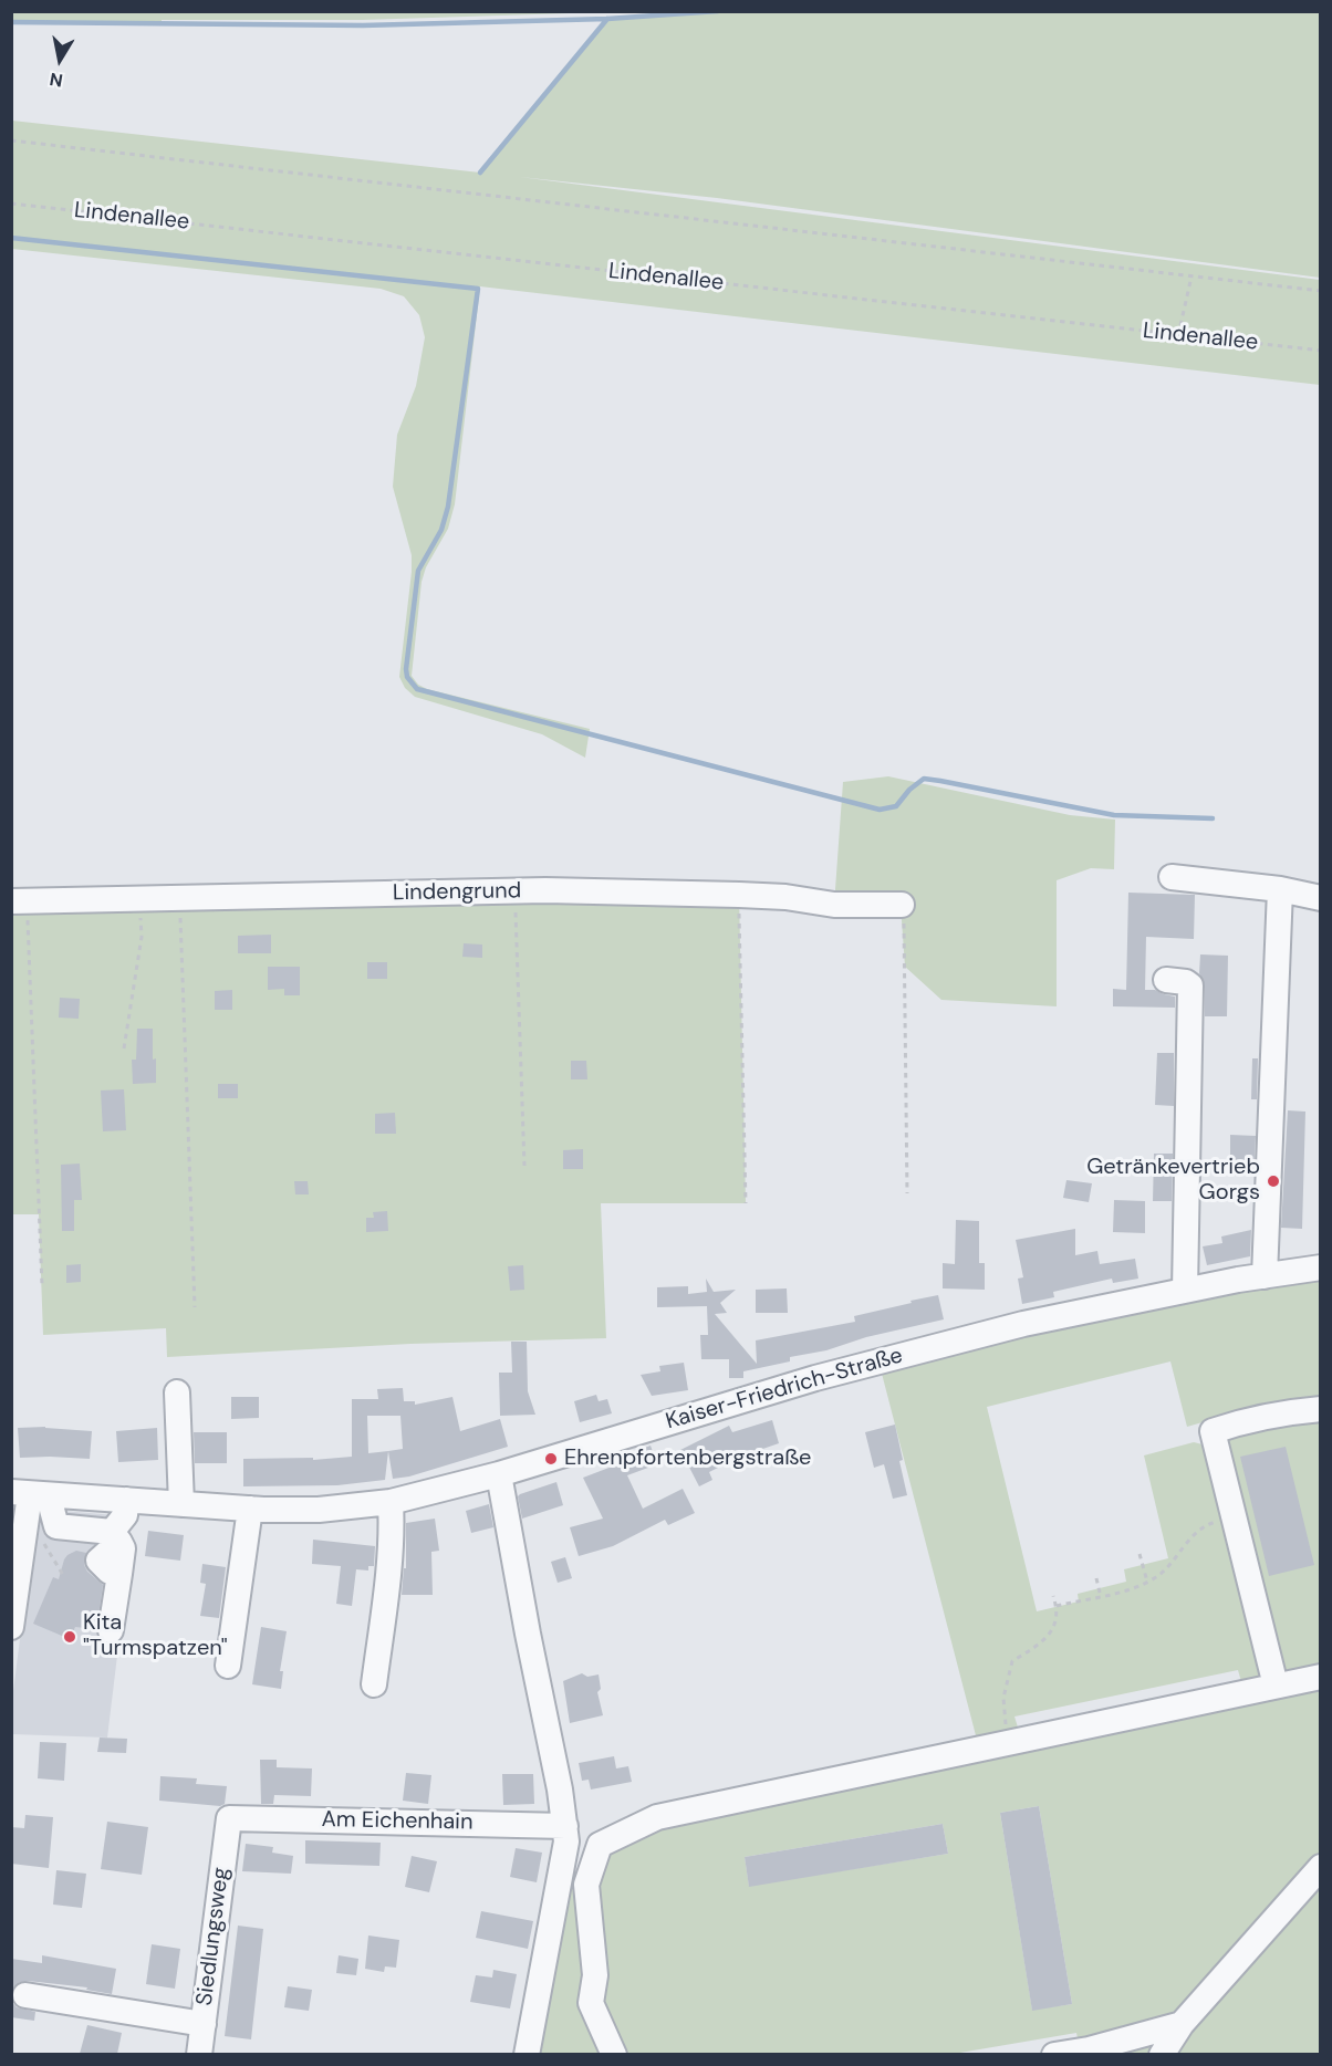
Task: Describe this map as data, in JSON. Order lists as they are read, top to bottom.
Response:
{
  "streets": {
    "street": [
      "Lindengrund",
      "Kaiser-Friedrich-Straße",
      "Am Eichenhain",
      "Siedlungsweg"
    ],
    "path": ["Lindenallee"]
  },
  "crossings": [
    ["Am Eichenhain", "Siedlungsweg"]
  ],
  "places": ["Getränkevertrieb Gorgs", "Ehrenpfortenbergstraße", "Kita \"Turmspatzen\""],
  "north": "bottom"
}
